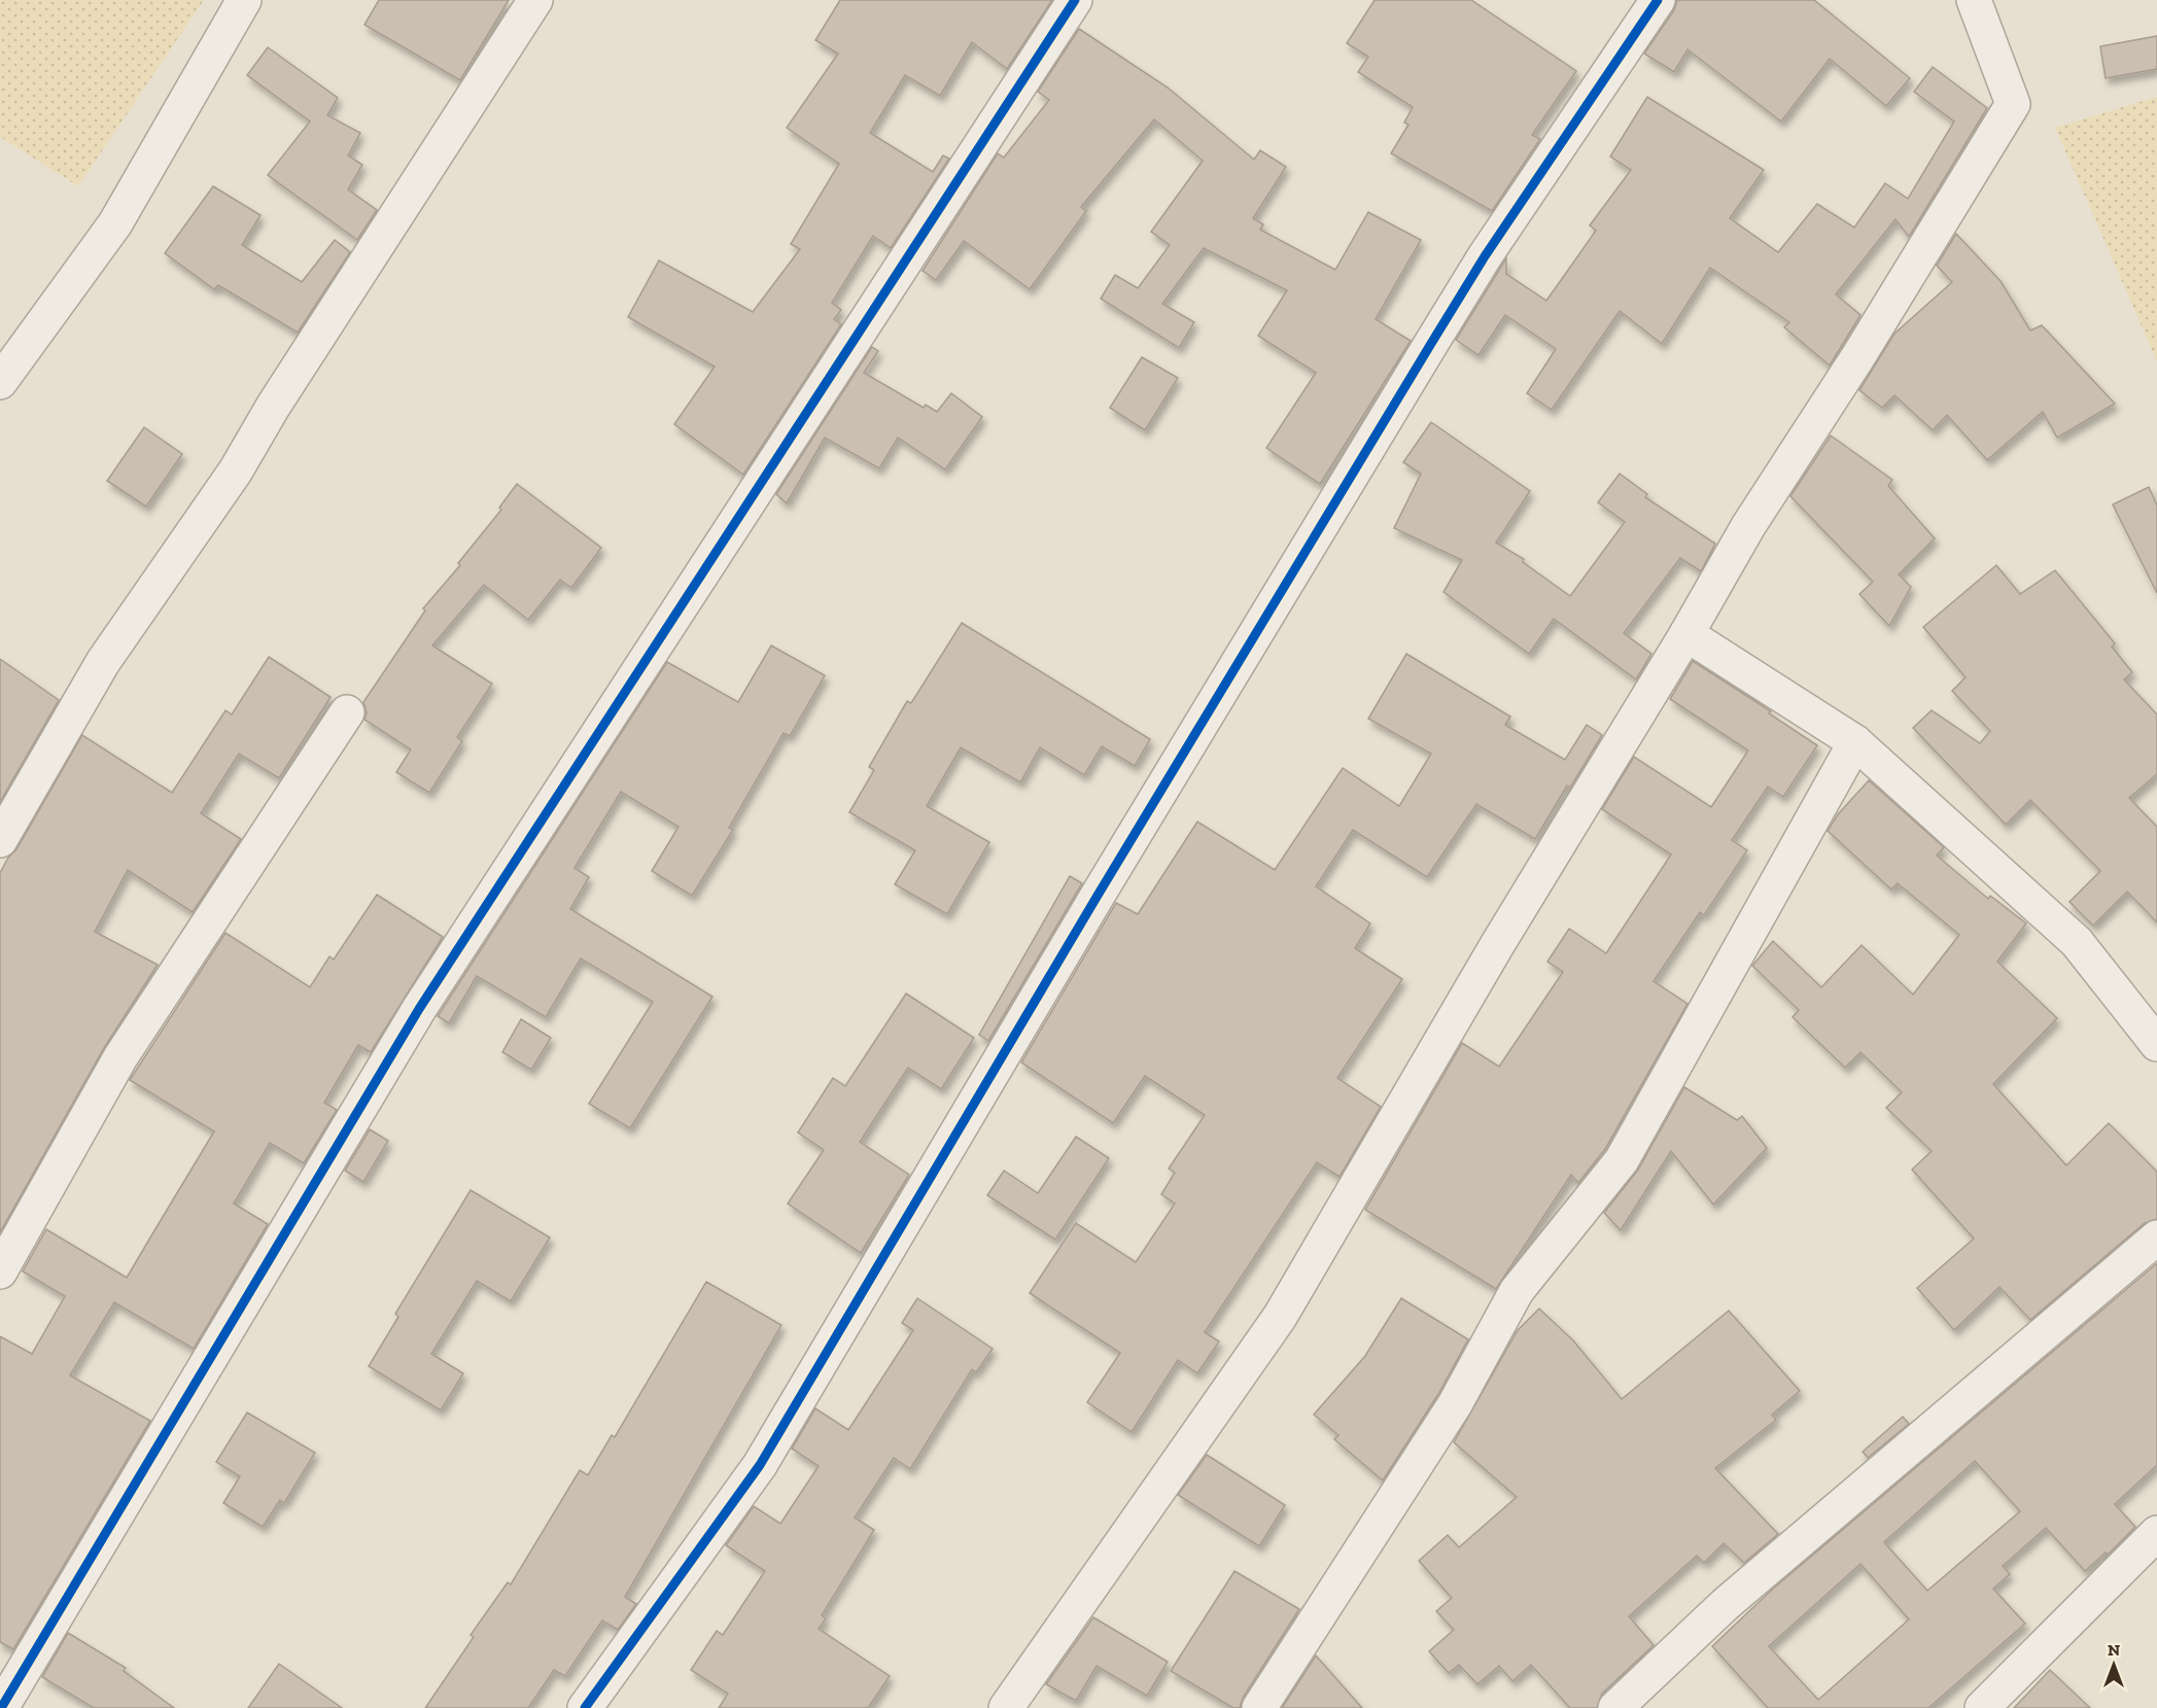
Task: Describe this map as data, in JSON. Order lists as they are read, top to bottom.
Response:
{
  "north": "top"
}
